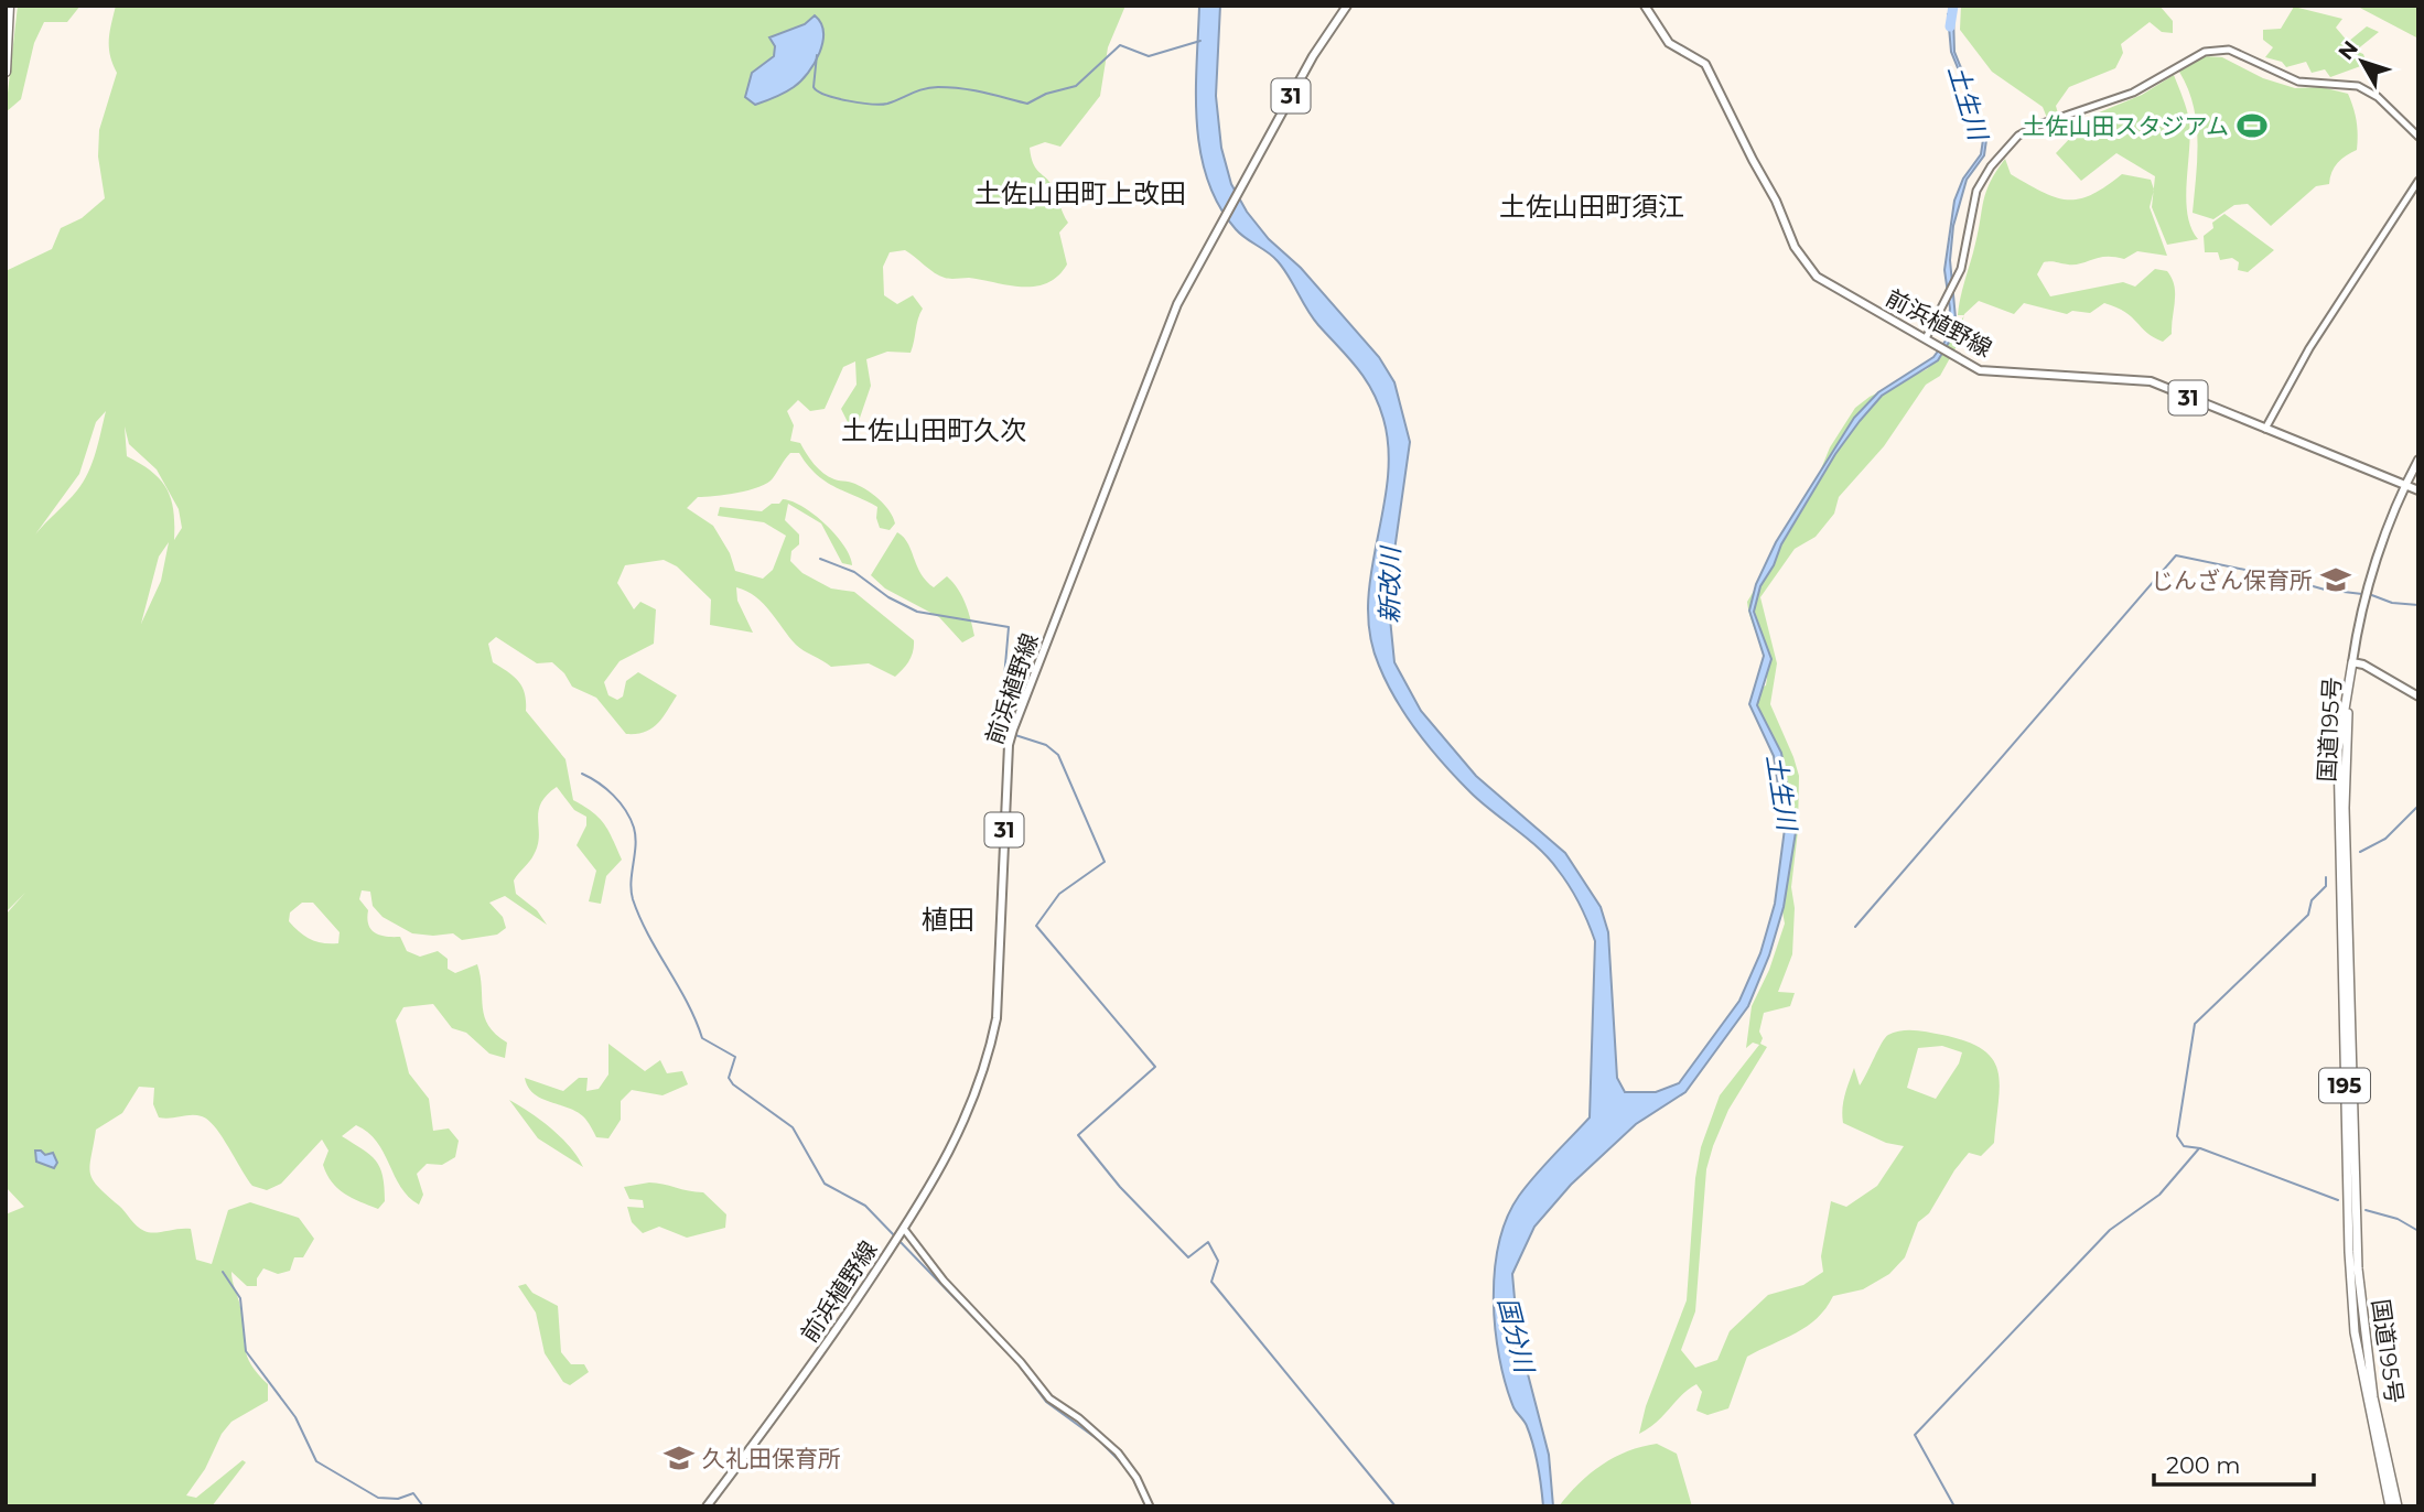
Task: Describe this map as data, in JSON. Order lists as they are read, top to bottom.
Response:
{
  "streets": {
    "highway": ["国道195号", "195"],
    "main road": ["31", "前浜植野線"]
  },
  "districts": [
    "土佐山田町上改田",
    "土佐山田町須江",
    "土佐山田町久次",
    "植田"
  ],
  "water": ["土生川", "新改川", "国分川"],
  "places": {
    "sports": ["土佐山田スタジアム"],
    "school or university": ["じんざん保育所", "久礼田保育所"]
  },
  "scale_bar": "200 m",
  "north": "top left"
}
